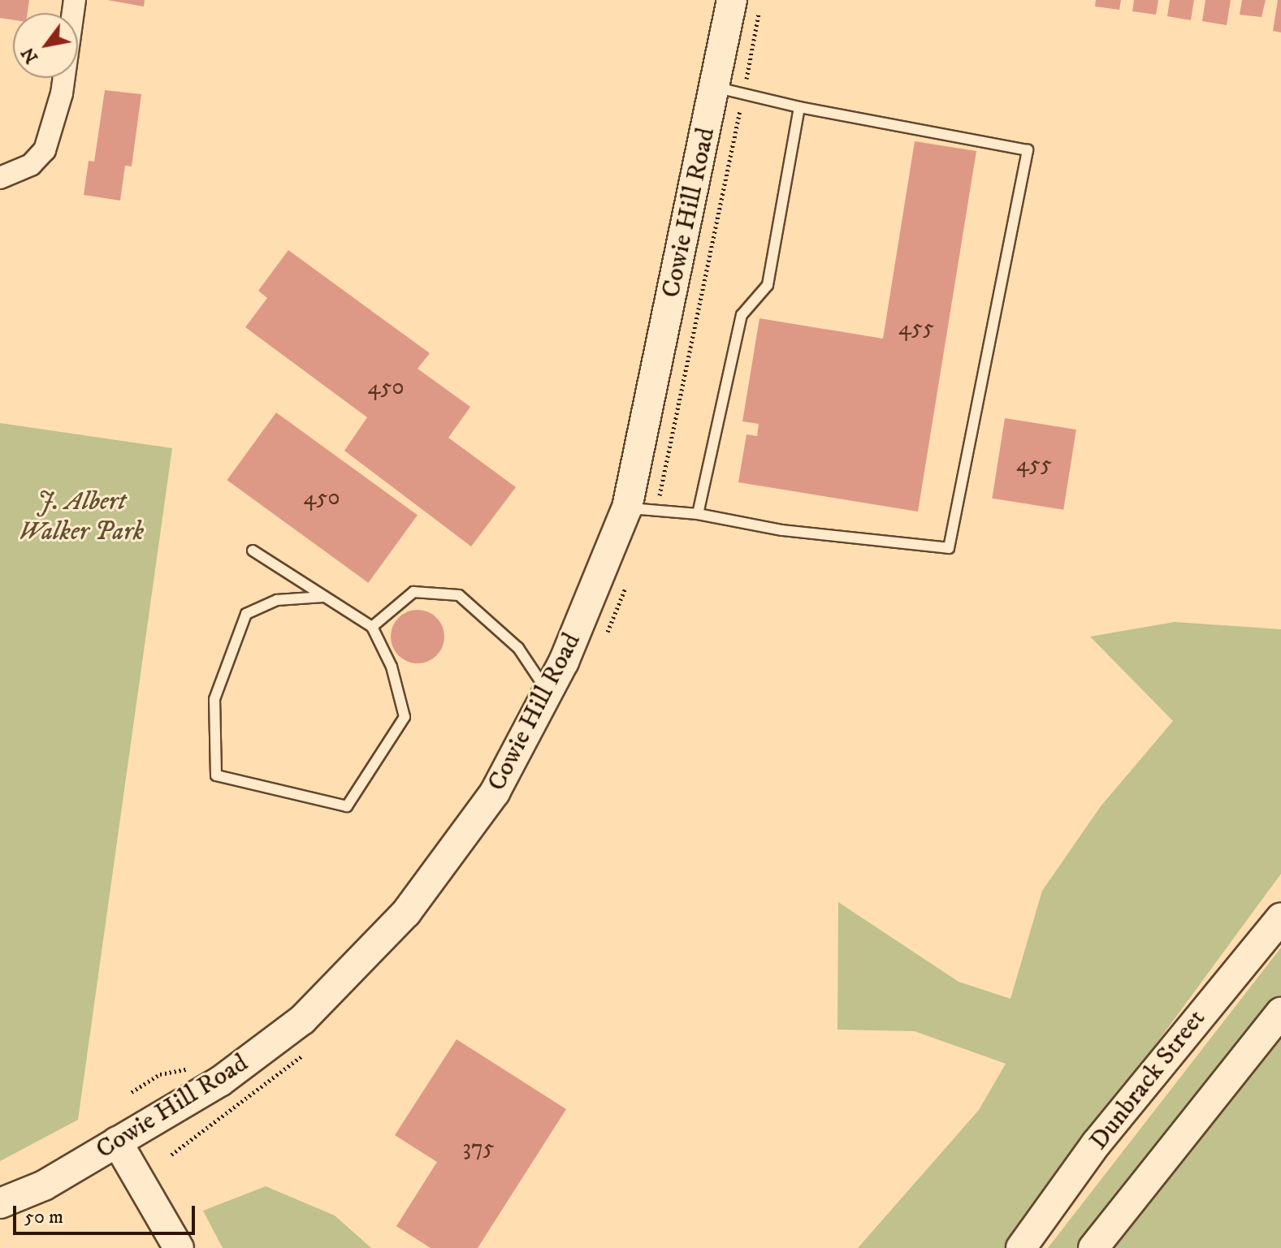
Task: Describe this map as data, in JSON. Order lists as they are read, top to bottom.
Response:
{
  "streets": {
    "street": ["Cowie Hill Road", "Dunbrack Street"]
  },
  "parks": ["J. Albert Walker Park"],
  "house_numbers": [
    "455",
    "450",
    "455",
    "450",
    "375"
  ],
  "scale_bar": "50 m",
  "north": "bottom left"
}
